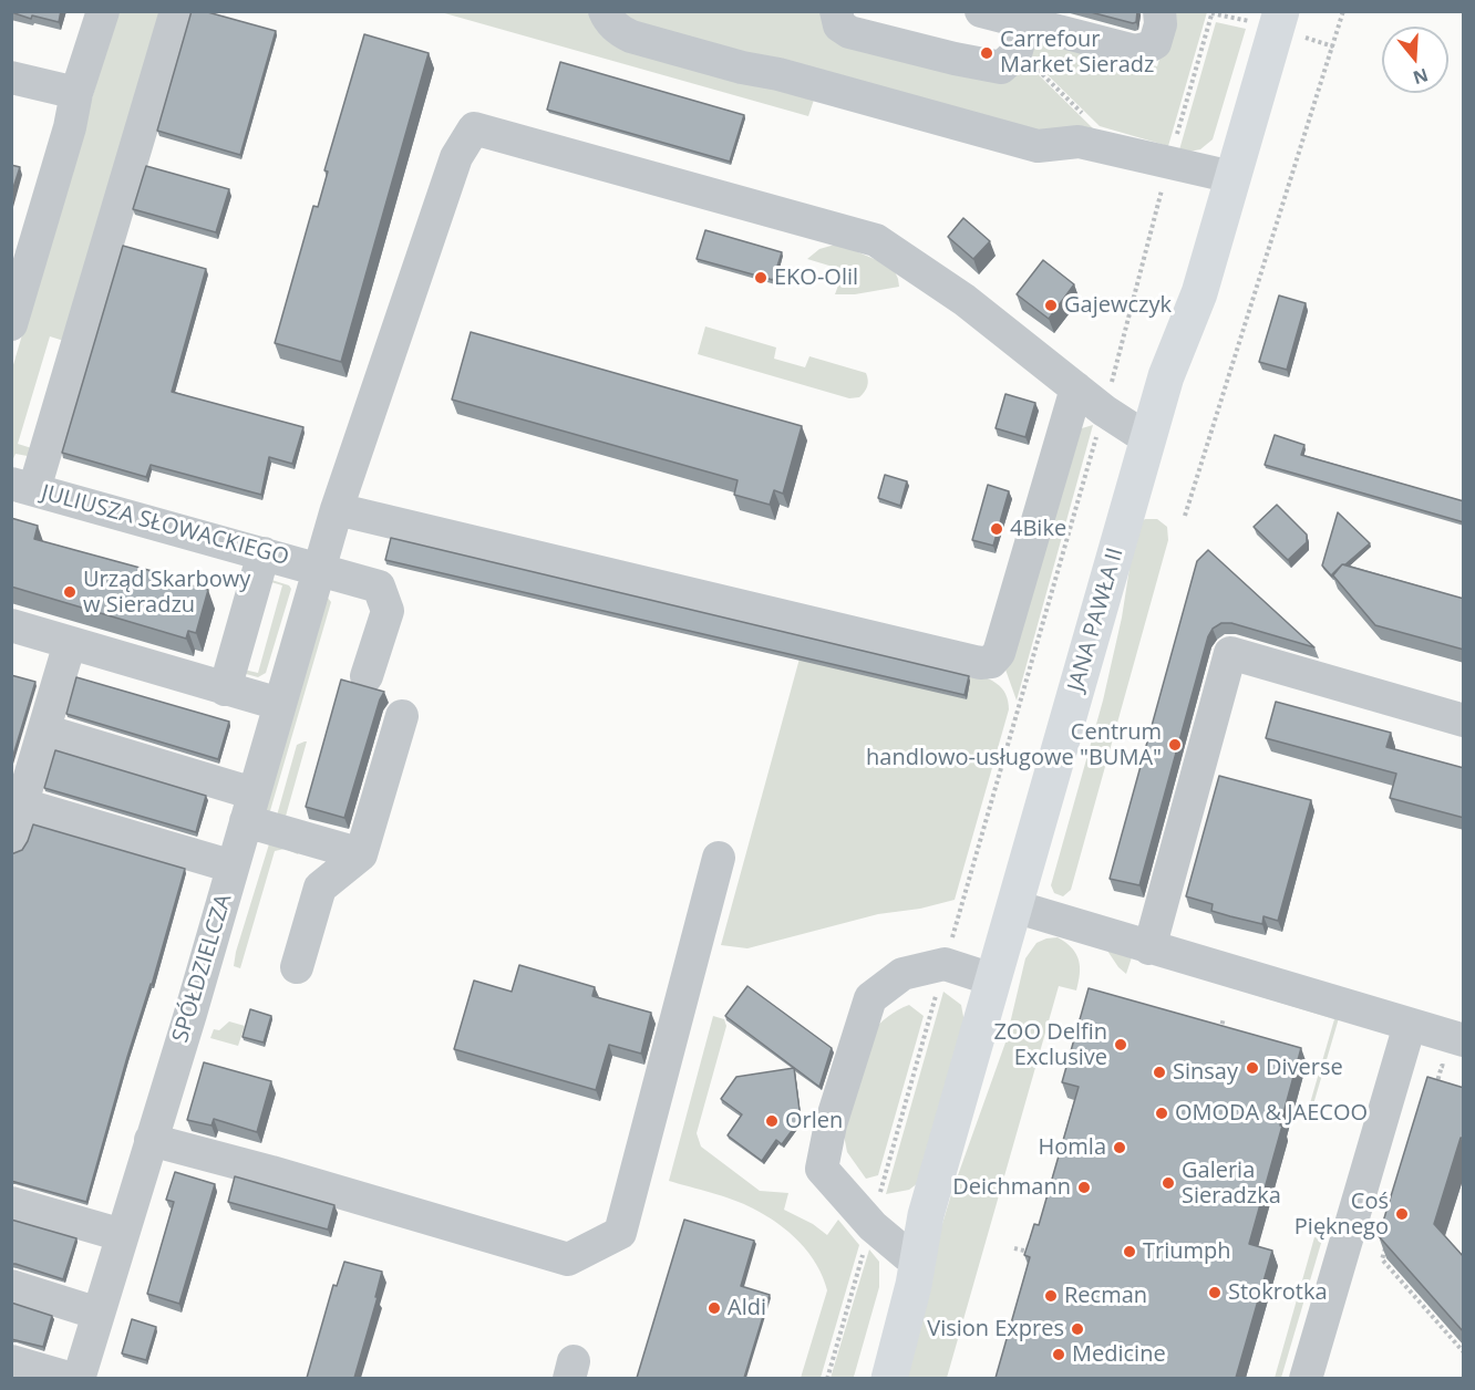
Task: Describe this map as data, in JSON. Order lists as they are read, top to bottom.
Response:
{
  "streets": {
    "main road": ["JANA PAWŁA II"],
    "street": ["JULIUSZA SŁOWACKIEGO", "SPÓŁDZIELCZA"]
  },
  "crossings": [
    ["JULIUSZA SŁOWACKIEGO", "SPÓŁDZIELCZA"]
  ],
  "places": [
    "Carrefour Market Sieradz",
    "EKO-Olil",
    "Gajewczyk",
    "4Bike",
    "Urząd Skarbowy w Sieradzu",
    "Centrum handlowo-usługowe \"BUMA\"",
    "ZOO Delfin Exclusive",
    "Diverse",
    "Sinsay",
    "OMODA & JAECOO",
    "Orlen",
    "Homla",
    "Galeria Sieradzka",
    "Deichmann",
    "Coś Pięknego",
    "Triumph",
    "Stokrotka",
    "Recman",
    "Aldi",
    "Vision Expres",
    "Medicine"
  ],
  "north": "bottom"
}
